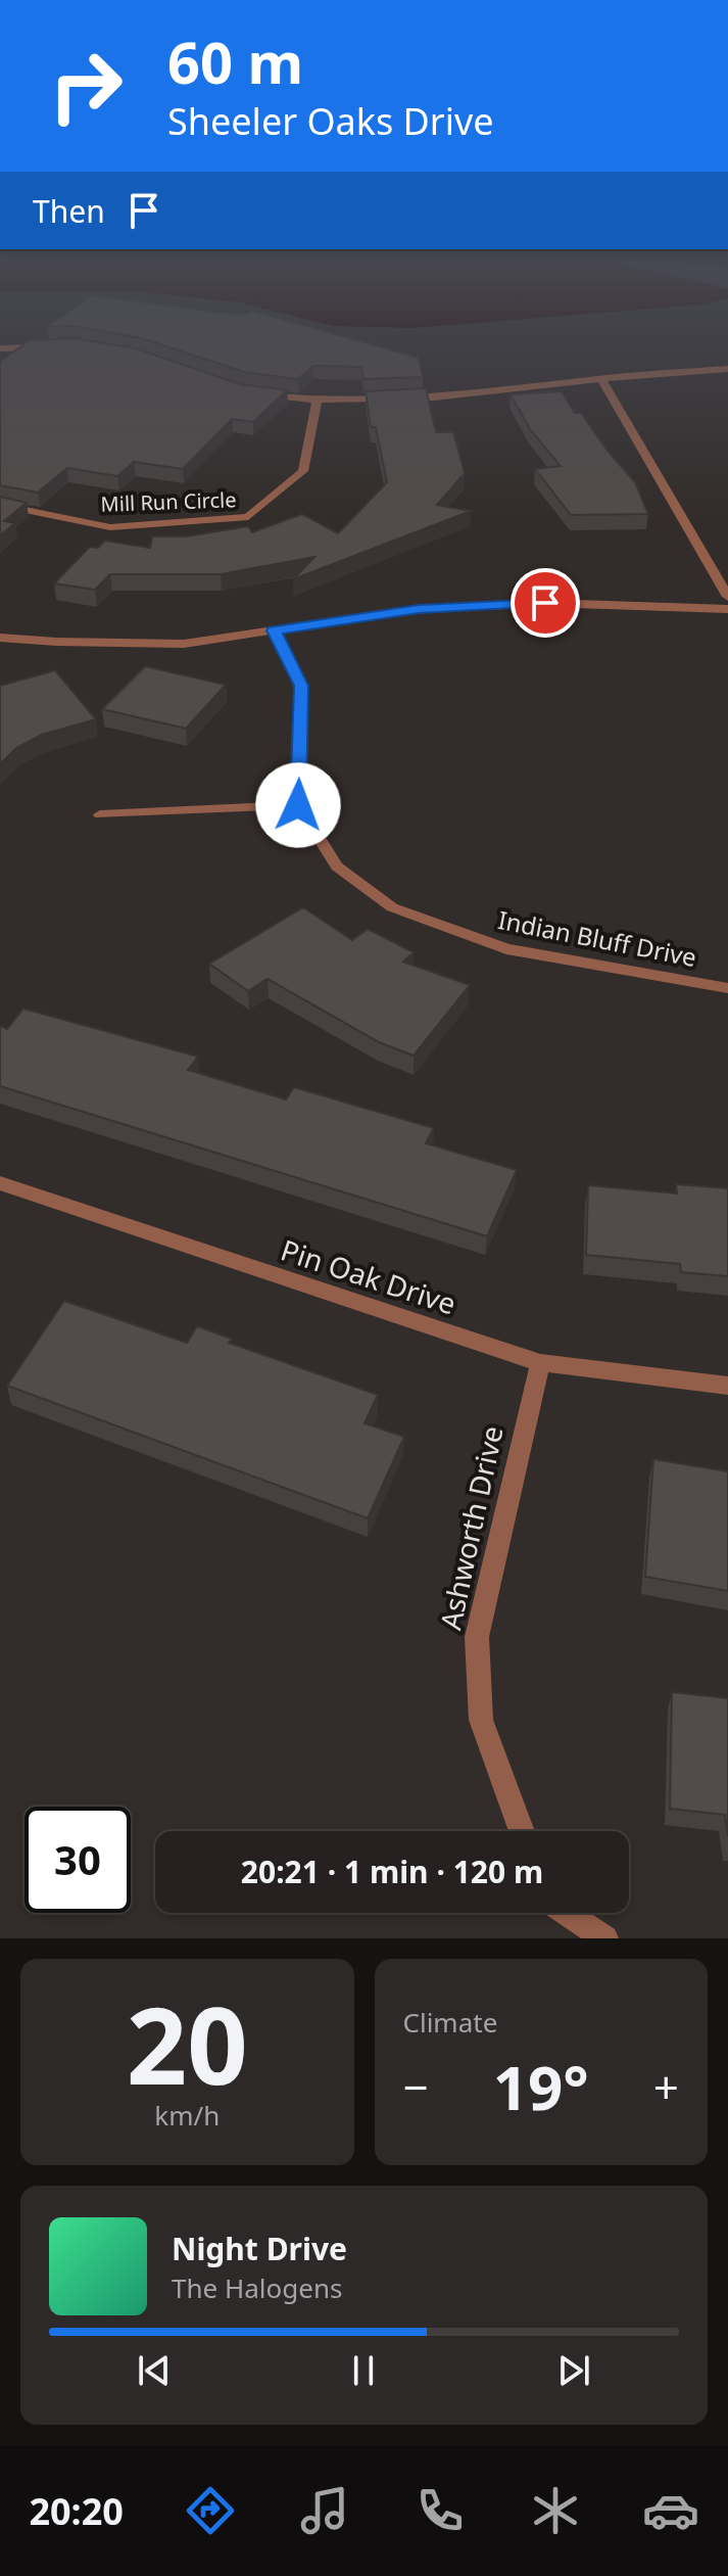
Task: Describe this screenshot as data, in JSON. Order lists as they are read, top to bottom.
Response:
{
  "streets": {
    "street": [
      "Mill Run Circle",
      "Indian Bluff Drive",
      "Pin Oak Drive",
      "Ashworth Drive"
    ]
  },
  "crossings": [
    ["Pin Oak Drive", "Ashworth Drive"]
  ],
  "page": {
    "turn": ["60 m", "Sheeler Oaks Drive"],
    "then": "Then",
    "limit": "30",
    "trip": "20:21 · 1 min · 120 m",
    "tile": [
      ["20", "km/h"],
      "Climate"
    ],
    "heat": ["−", "19°", "+"],
    "song": ["Night Drive", "The Halogens"],
    "tabs": "20:20"
  }
}
